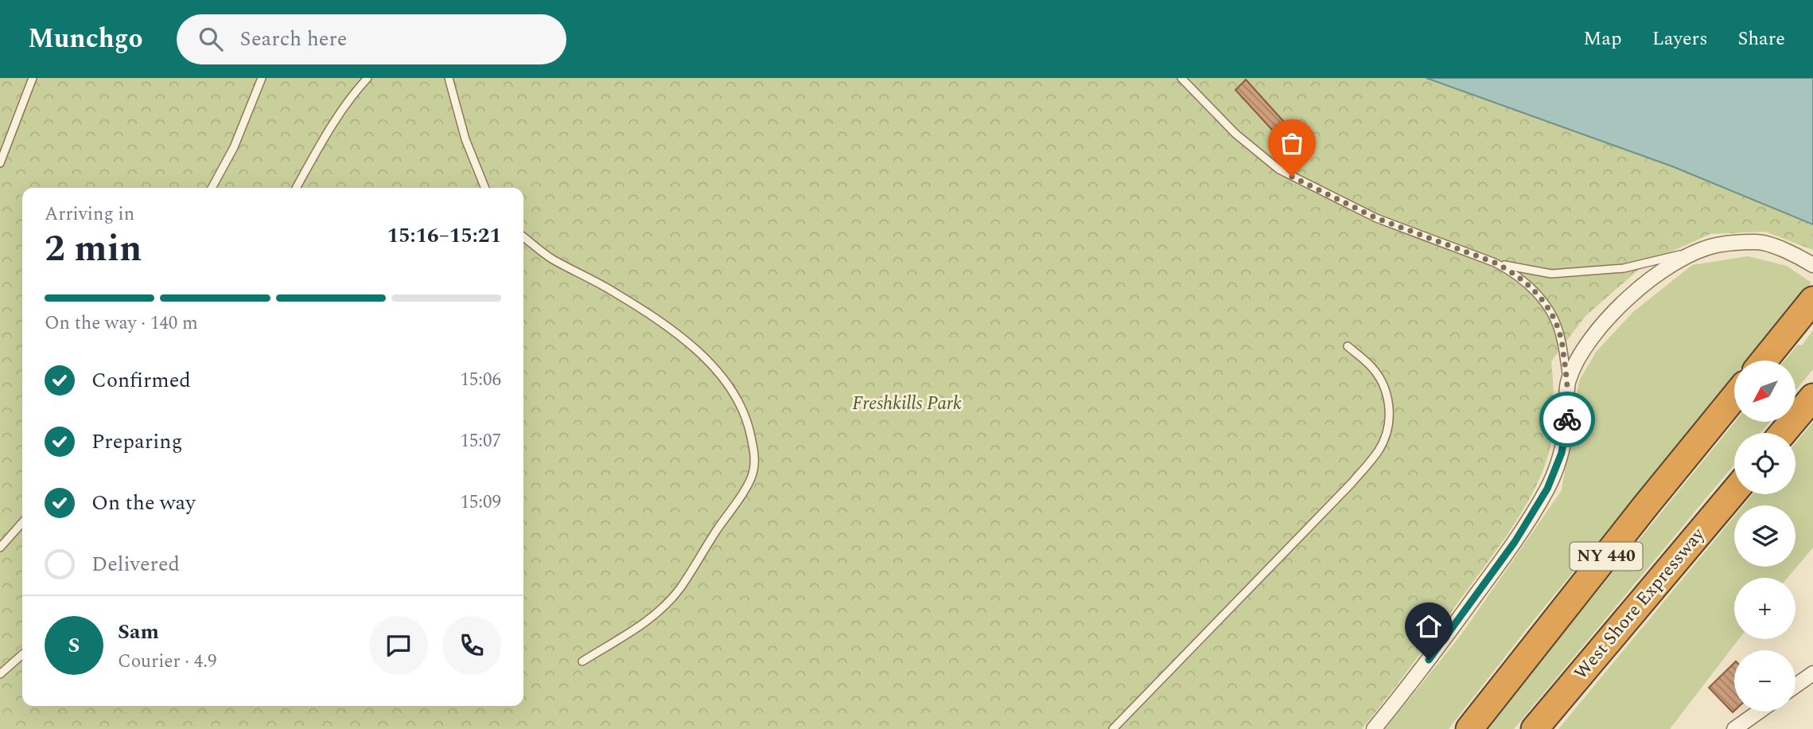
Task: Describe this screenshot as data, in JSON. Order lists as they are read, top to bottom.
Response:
{
  "streets": {
    "highway": ["NY 440", "West Shore Expressway"]
  },
  "parks": ["Freshkills Park"],
  "north": "bottom left",
  "page": {
    "header": "Munchgo",
    "search": "Search here",
    "nav": ["Map", "Layers", "Share"],
    "heading": ["2 min", "Arriving in", "15:16–15:21"],
    "panel": ["Sam", "Courier · 4.9"],
    "bar": "On the way · 140 m",
    "list": [
      ["Confirmed", "15:06"],
      ["Preparing", "15:07"],
      ["On the way", "15:09"],
      "Delivered"
    ],
    "map_buttons": ["+", "−"],
    "round": "S"
  }
}
